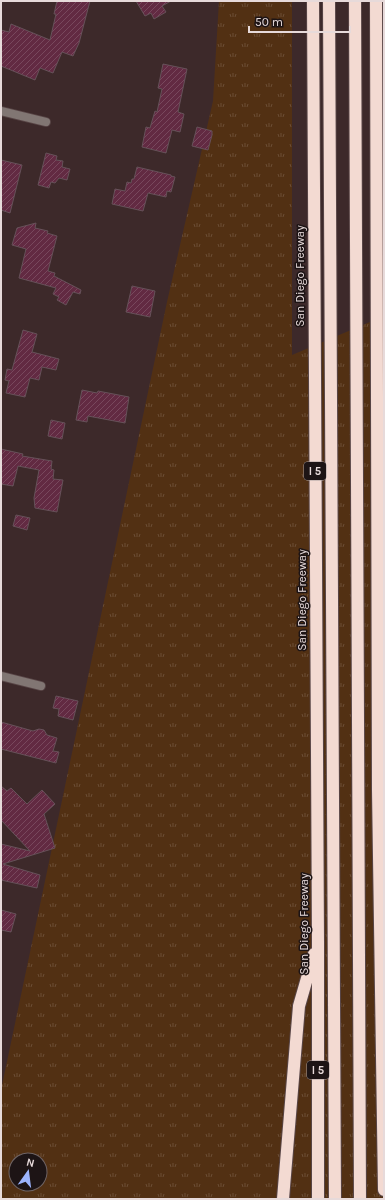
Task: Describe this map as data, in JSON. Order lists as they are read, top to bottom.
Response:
{
  "streets": {
    "highway": ["San Diego Freeway", "I 5"]
  },
  "scale_bar": "50 m",
  "north": "top"
}
